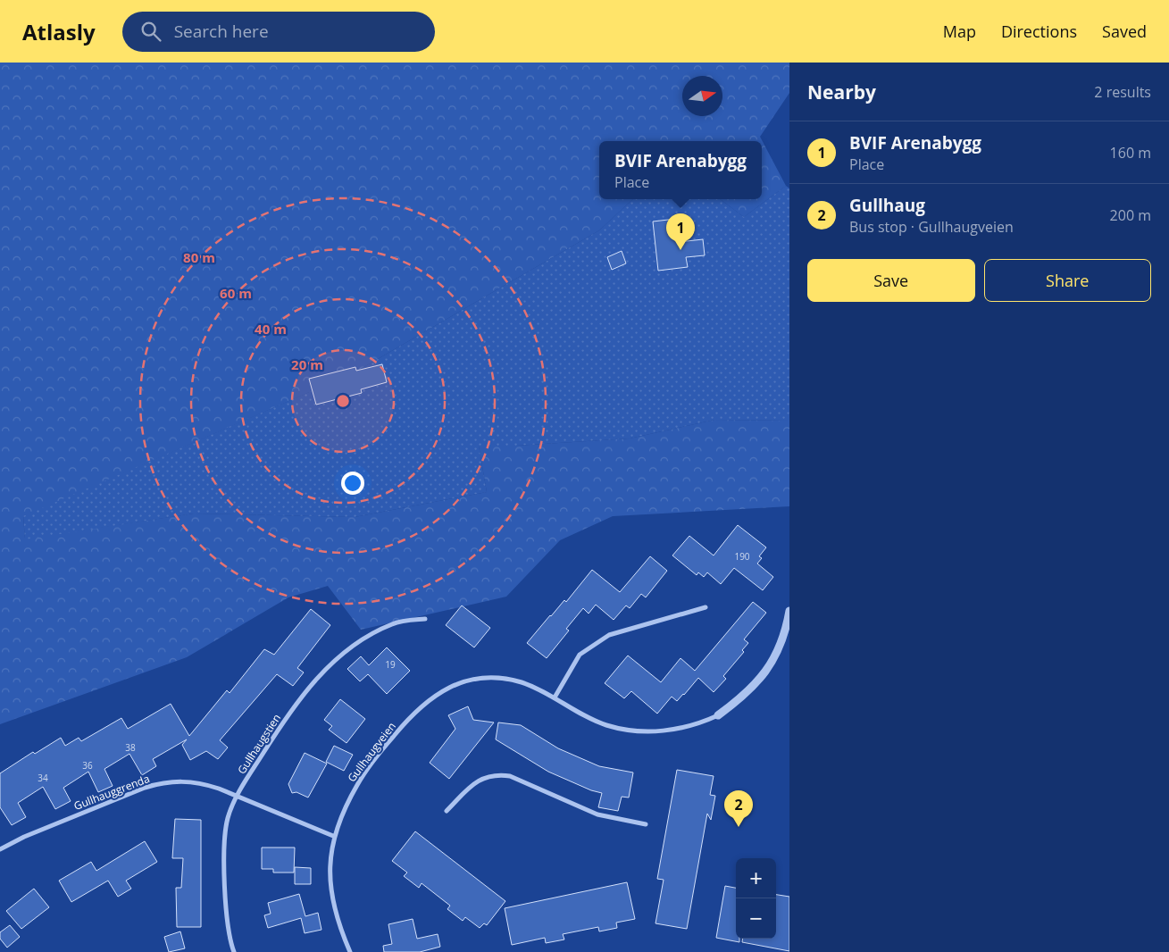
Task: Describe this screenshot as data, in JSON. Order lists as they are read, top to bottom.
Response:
{
  "streets": {
    "street": ["Gullhaugstien", "Gullhaugveien", "Gullhauggrenda"]
  },
  "crossings": [
    ["Gullhaugstien", "Gullhauggrenda"],
    ["Gullhaugveien", "Gullhauggrenda"]
  ],
  "house_numbers": [
    "190",
    "19",
    "38",
    "36",
    "34"
  ],
  "north": "right",
  "page": {
    "header": "Atlasly",
    "search": "Search here",
    "nav": ["Map", "Directions", "Saved"],
    "heading": ["Nearby", "2 results"],
    "list": [
      {
        "mark": "1",
        "name": "BVIF Arenabygg",
        "note": "Place",
        "value": "160 m"
      },
      {
        "mark": "2",
        "name": "Gullhaug",
        "note": "Bus stop · Gullhaugveien",
        "value": "200 m"
      }
    ],
    "popup": ["BVIF Arenabygg", "Place"],
    "pins": ["1", "2"],
    "buttons": ["Save", "Share"],
    "map_buttons": ["+", "−"]
  },
  "rings": [
    "80 m",
    "60 m",
    "40 m",
    "20 m"
  ]
}
